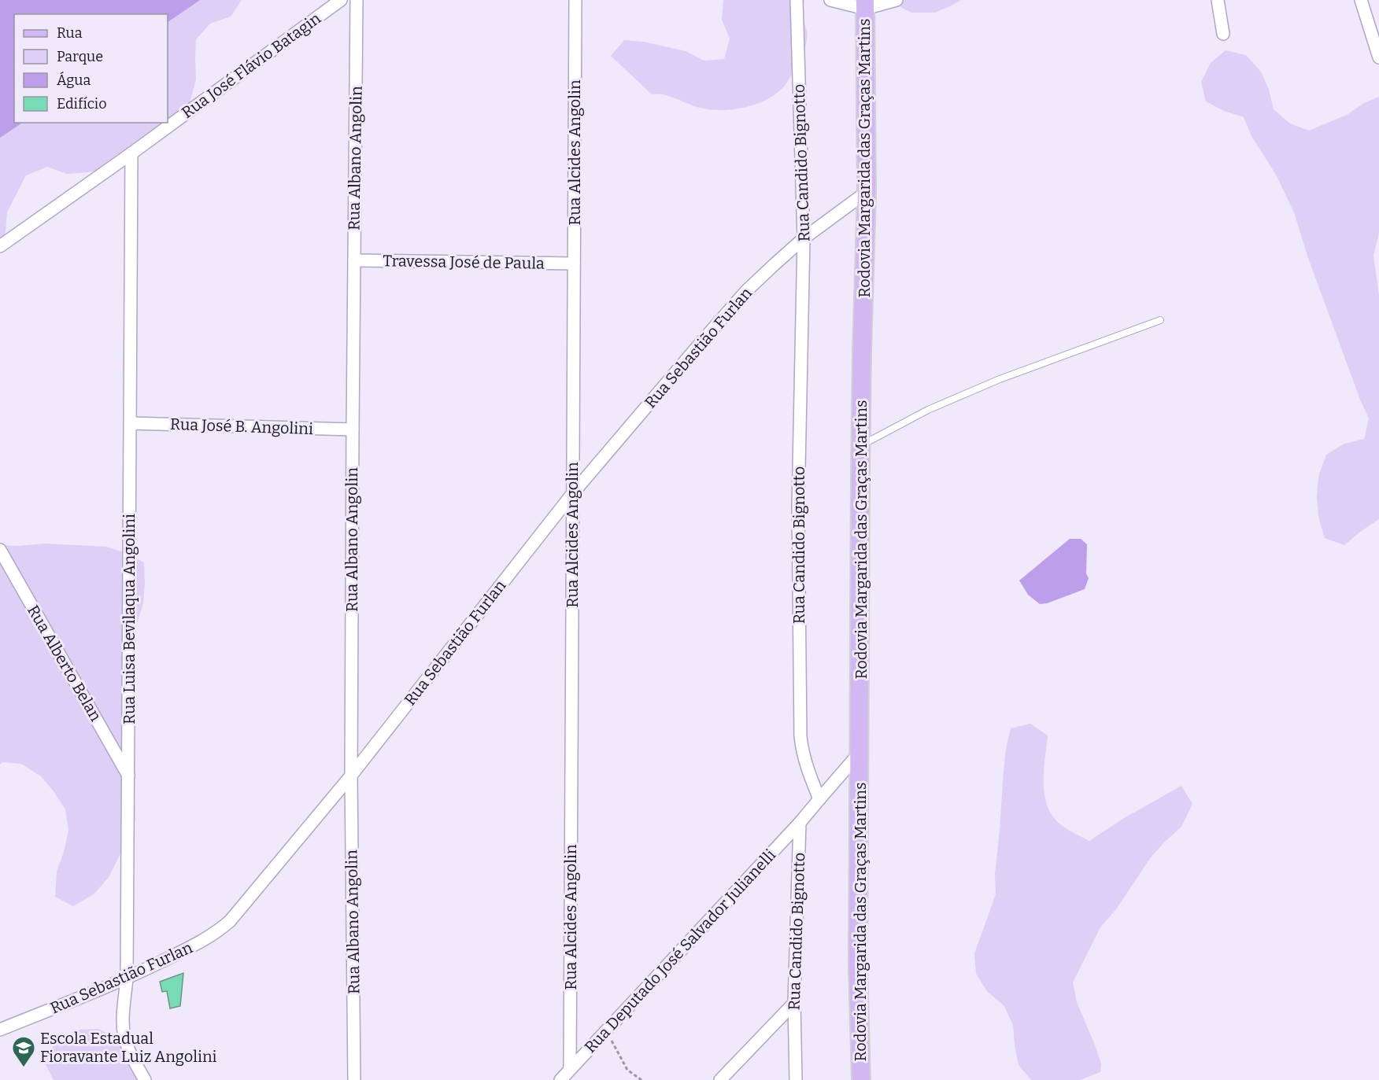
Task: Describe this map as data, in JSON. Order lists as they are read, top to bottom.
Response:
{
  "streets": {
    "main road": ["Rodovia Margarida das Graças Martins"],
    "street": [
      "Rua José Flávio Batagin",
      "Rua Alcides Angolin",
      "Rua Albano Angolin",
      "Rua Candido Bignotto",
      "Travessa José de Paula",
      "Rua Sebastião Furlan",
      "Rua José B. Angolini",
      "Rua Luisa Bevilaqua Angolini",
      "Rua Alberto Belan",
      "Rua Deputado José Salvador Julianelli"
    ]
  },
  "crossings": [
    ["Rua José Flávio Batagin", "Rua Luisa Bevilaqua Angolini"],
    ["Rua Alcides Angolin", "Travessa José de Paula"],
    ["Rua Alcides Angolin", "Rua Sebastião Furlan"],
    ["Rua Alcides Angolin", "Rua Deputado José Salvador Julianelli"],
    ["Rua Albano Angolin", "Travessa José de Paula"],
    ["Rua Albano Angolin", "Rua Sebastião Furlan"],
    ["Rua Albano Angolin", "Rua José B. Angolini"],
    ["Rodovia Margarida das Graças Martins", "Rua Sebastião Furlan"],
    ["Rua Candido Bignotto", "Rua Sebastião Furlan"],
    ["Rua Candido Bignotto", "Rua Deputado José Salvador Julianelli"],
    ["Rua Sebastião Furlan", "Rua Luisa Bevilaqua Angolini"],
    ["Rua José B. Angolini", "Rua Luisa Bevilaqua Angolini"],
    ["Rua Luisa Bevilaqua Angolini", "Rua Alberto Belan"]
  ],
  "places": {
    "school or university": ["Escola Estadual Fioravante Luiz Angolini"]
  },
  "legend": [
    "Rua",
    "Parque",
    "Água",
    "Edifício"
  ]
}
